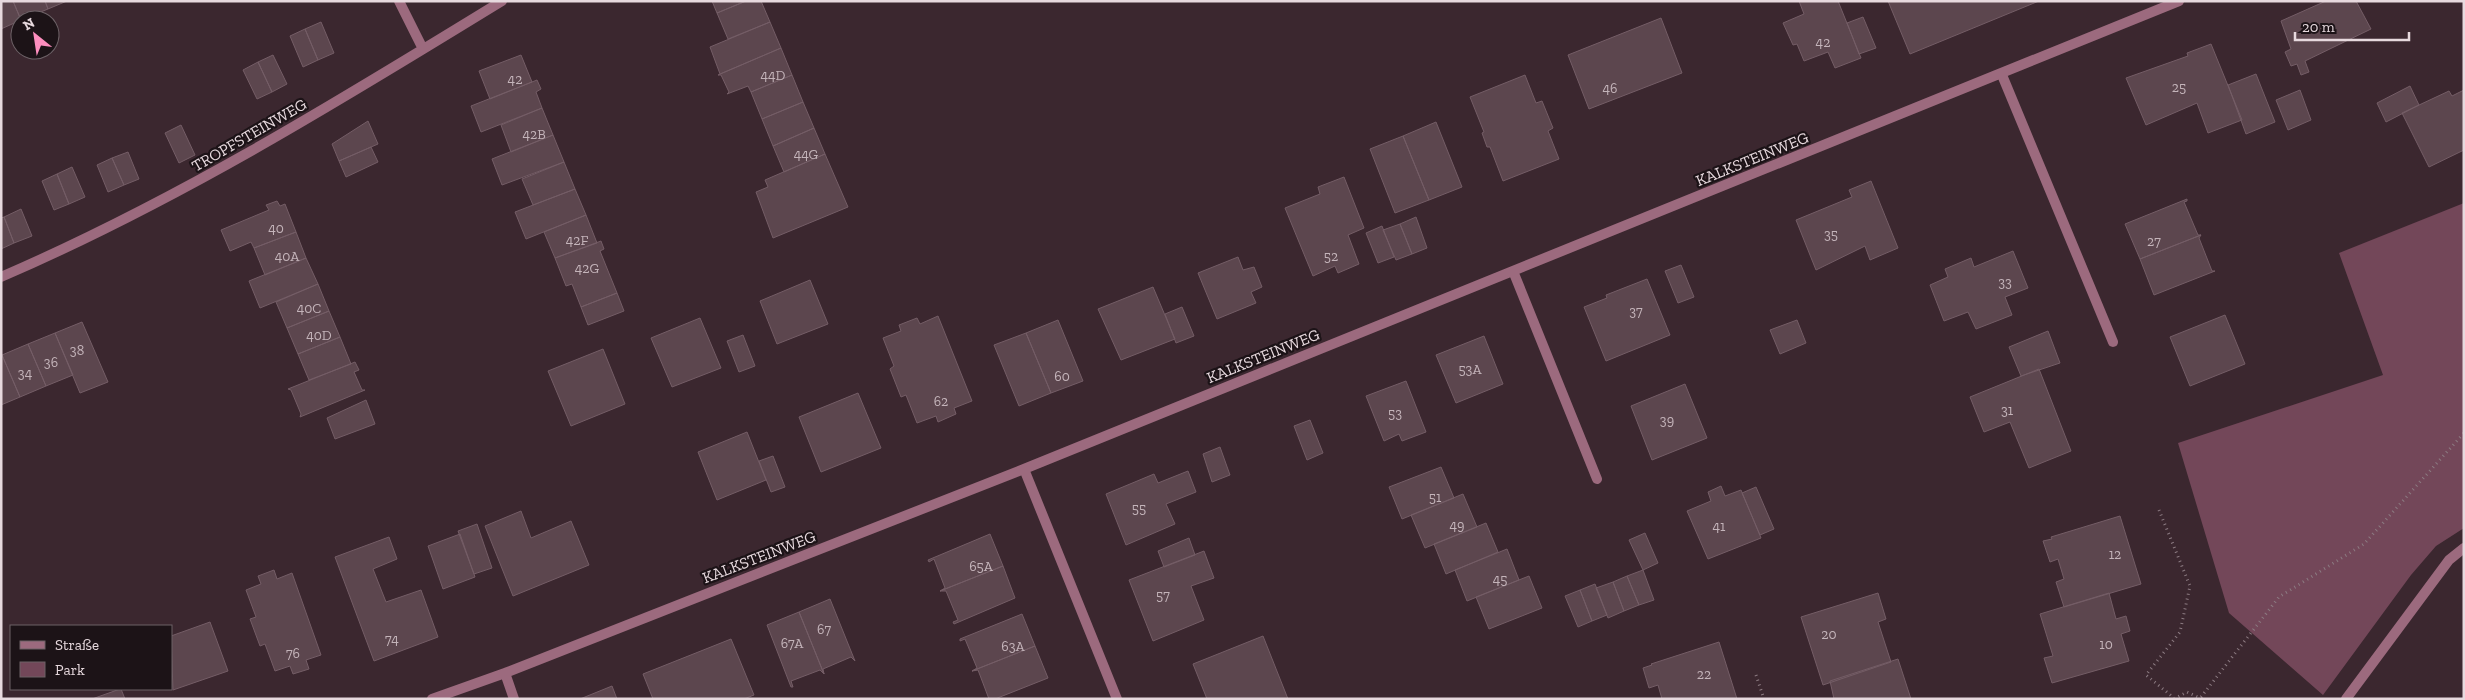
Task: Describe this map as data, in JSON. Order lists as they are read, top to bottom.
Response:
{
  "streets": {
    "street": ["TROPFSTEINWEG", "KALKSTEINWEG"]
  },
  "house_numbers": [
    "42",
    "44D",
    "42",
    "25",
    "46",
    "42B",
    "44G",
    "40",
    "35",
    "42F",
    "27",
    "40A",
    "52",
    "42G",
    "33",
    "40C",
    "37",
    "40D",
    "38",
    "36",
    "53A",
    "34",
    "60",
    "62",
    "31",
    "53",
    "39",
    "51",
    "55",
    "49",
    "41",
    "12",
    "65A",
    "45",
    "57",
    "67",
    "20",
    "74",
    "67A",
    "10",
    "63A",
    "76",
    "22"
  ],
  "legend": ["Straße", "Park"],
  "scale_bar": "20 m",
  "north": "top left"
}
